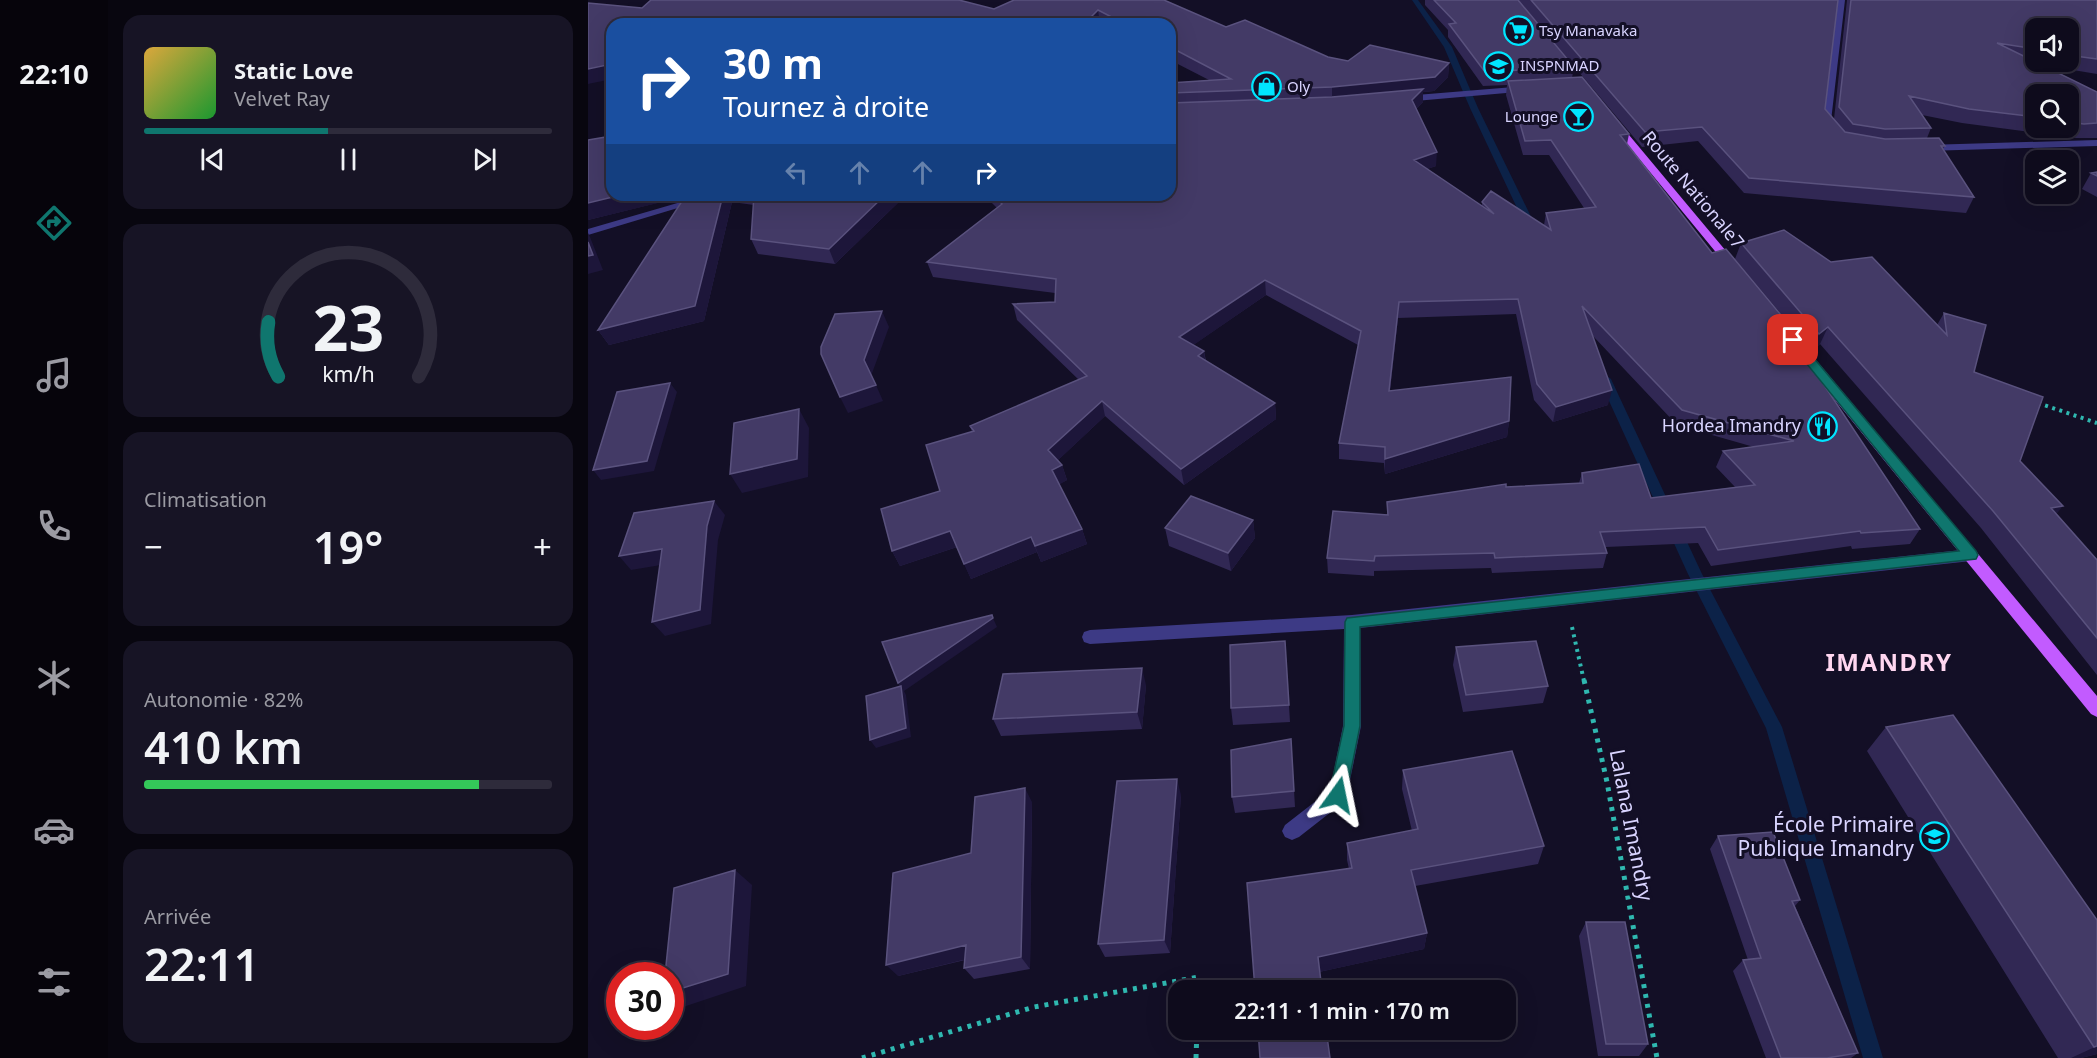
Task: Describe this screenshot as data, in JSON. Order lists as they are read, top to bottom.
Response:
{
  "streets": {
    "main road": ["Route Nationale7"],
    "path": ["Lalana Imandry"]
  },
  "districts": ["IMANDRY"],
  "places": {
    "supermarket": ["Tsy Manavaka"],
    "school or university": ["INSPNMAD", "École Primaire Publique Imandry"],
    "shop": ["Oly"],
    "bar": ["Lounge"],
    "restaurant": ["Hordea Imandry"]
  },
  "page": {
    "tabs": "22:10",
    "turn": ["30 m", "Tournez à droite"],
    "song": ["Static Love", "Velvet Ray"],
    "tile": [
      "Climatisation",
      ["Autonomie · 82%", "410 km"],
      ["Arrivée", "22:11"]
    ],
    "heat": ["−", "19°", "+"],
    "limit": "30",
    "trip": "22:11 · 1 min · 170 m",
    "gauge": ["23", "km/h"]
  }
}
